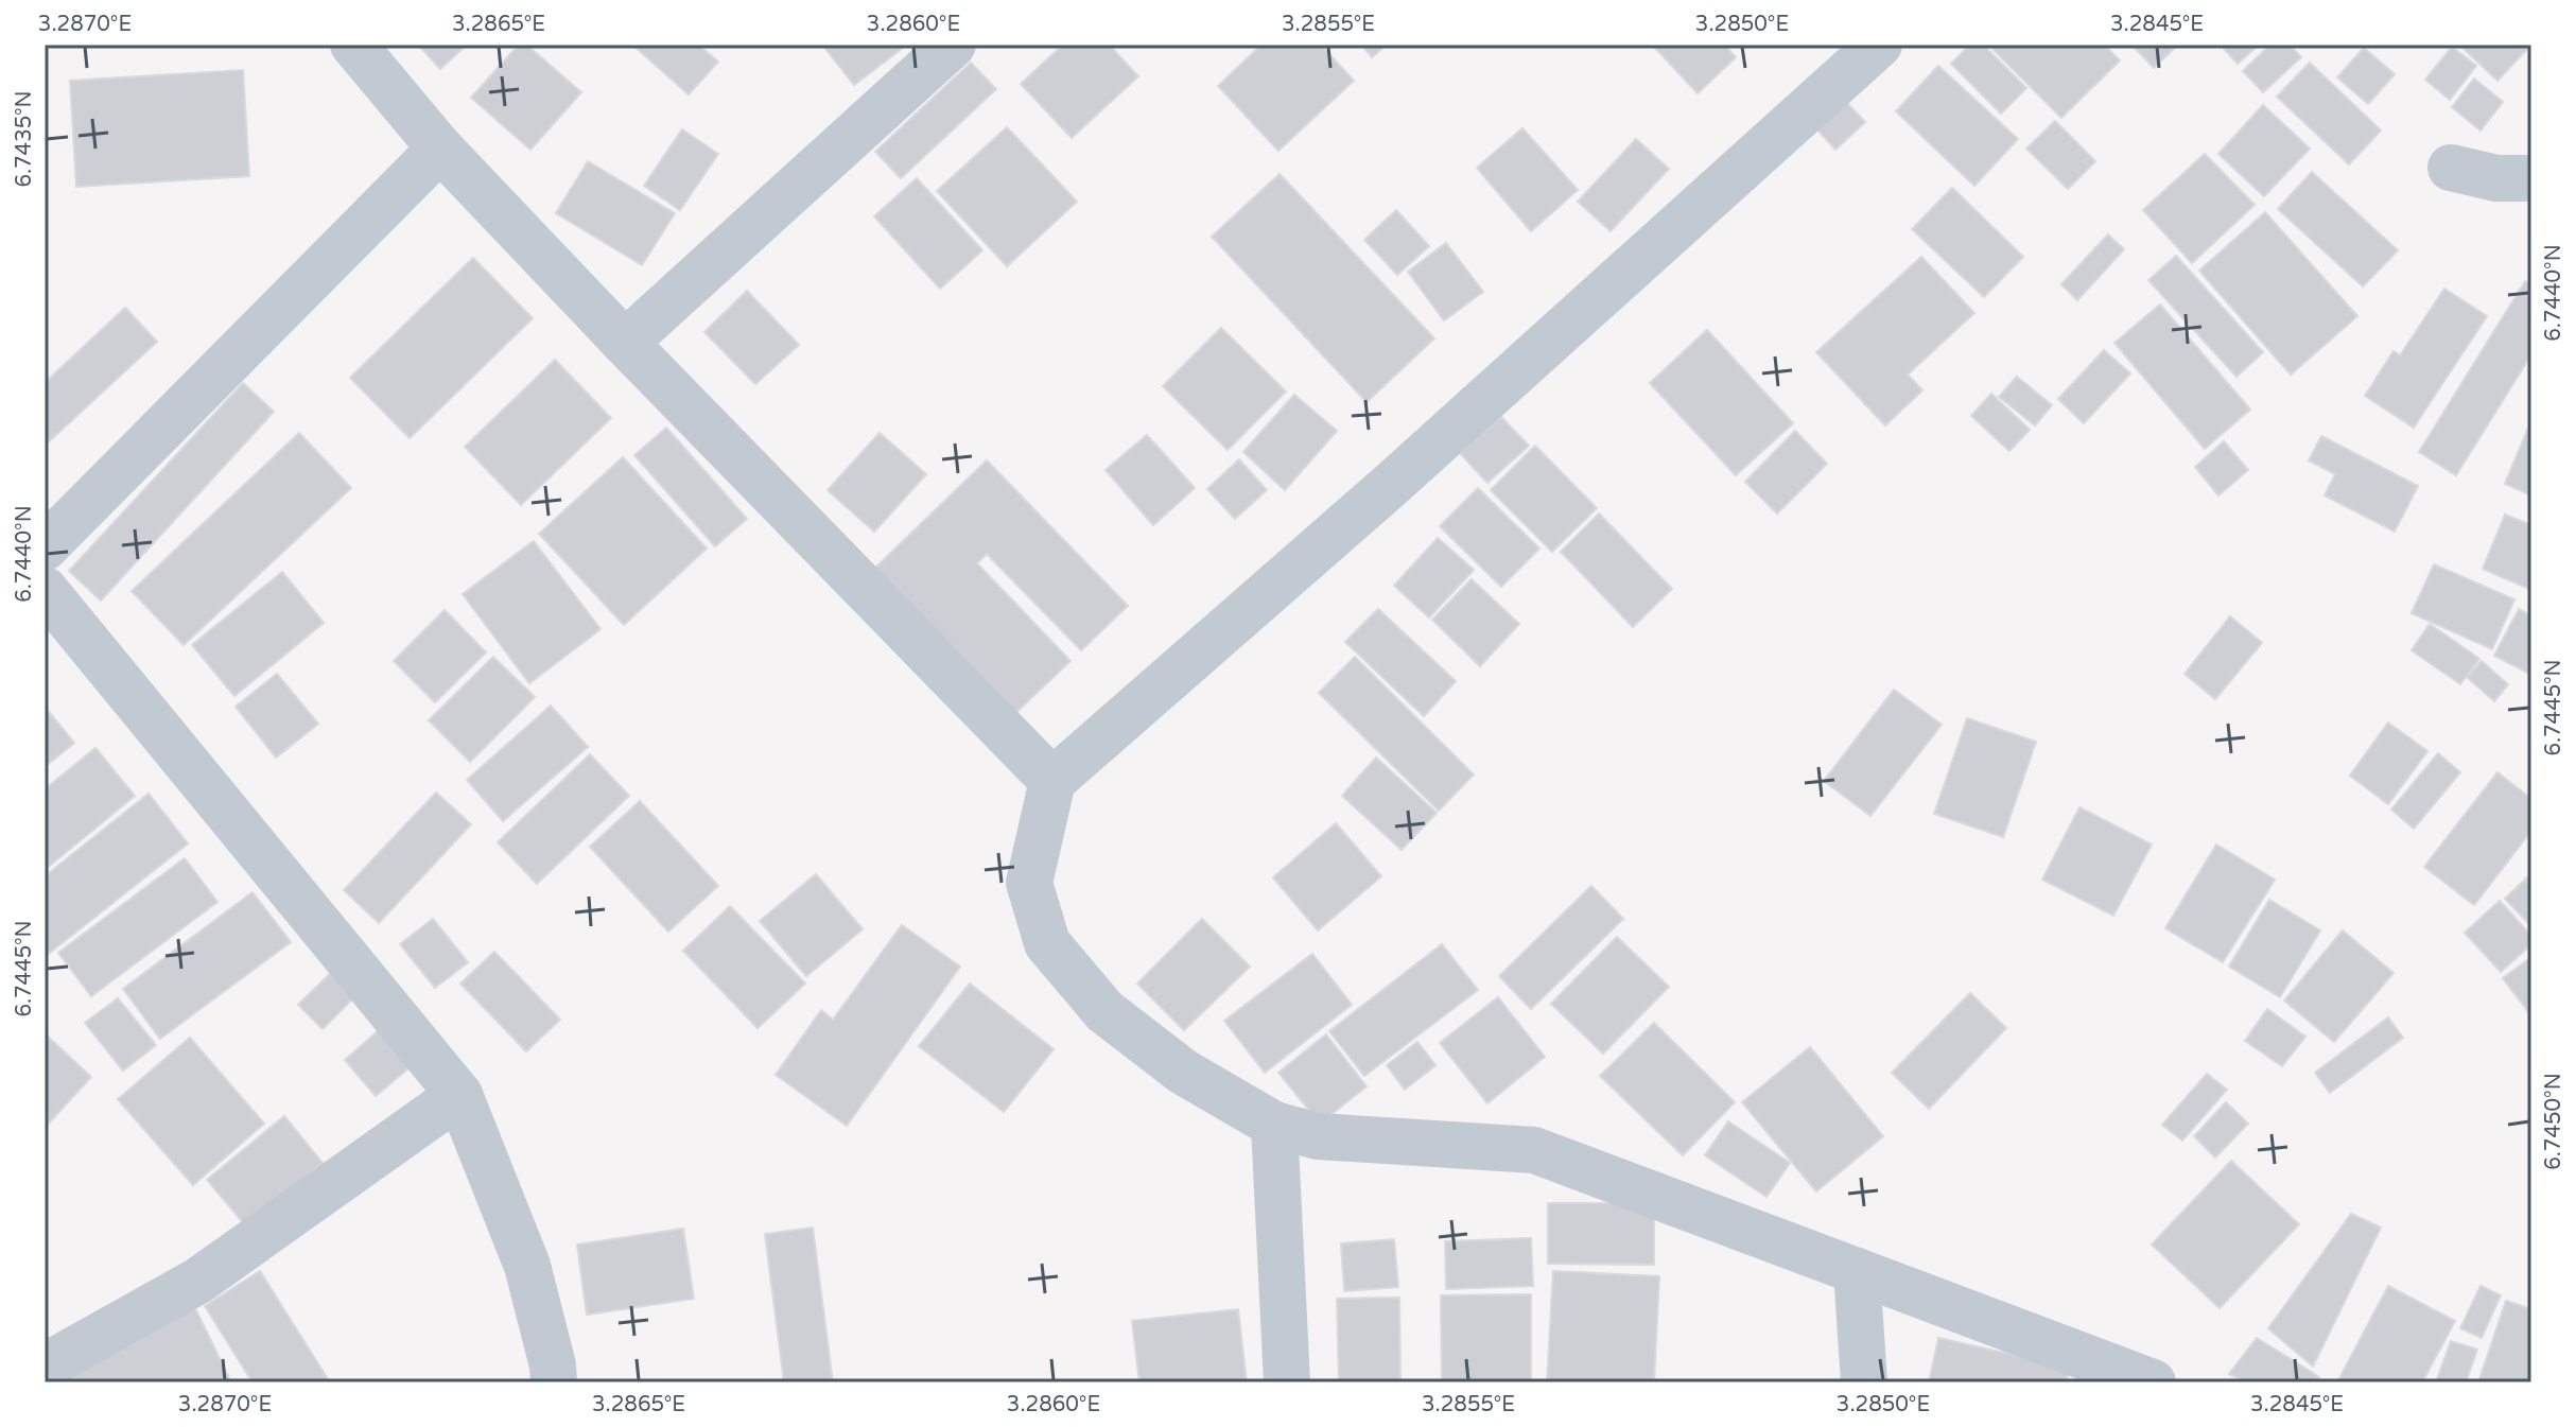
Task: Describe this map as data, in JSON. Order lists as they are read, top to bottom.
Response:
{
  "coordinates": [
    "3.2870°E",
    "3.2865°E",
    "3.2860°E",
    "3.2855°E",
    "3.2850°E",
    "3.2845°E",
    "6.7435°N",
    "6.7440°N",
    "6.7445°N",
    "6.7450°N"
  ]
}
